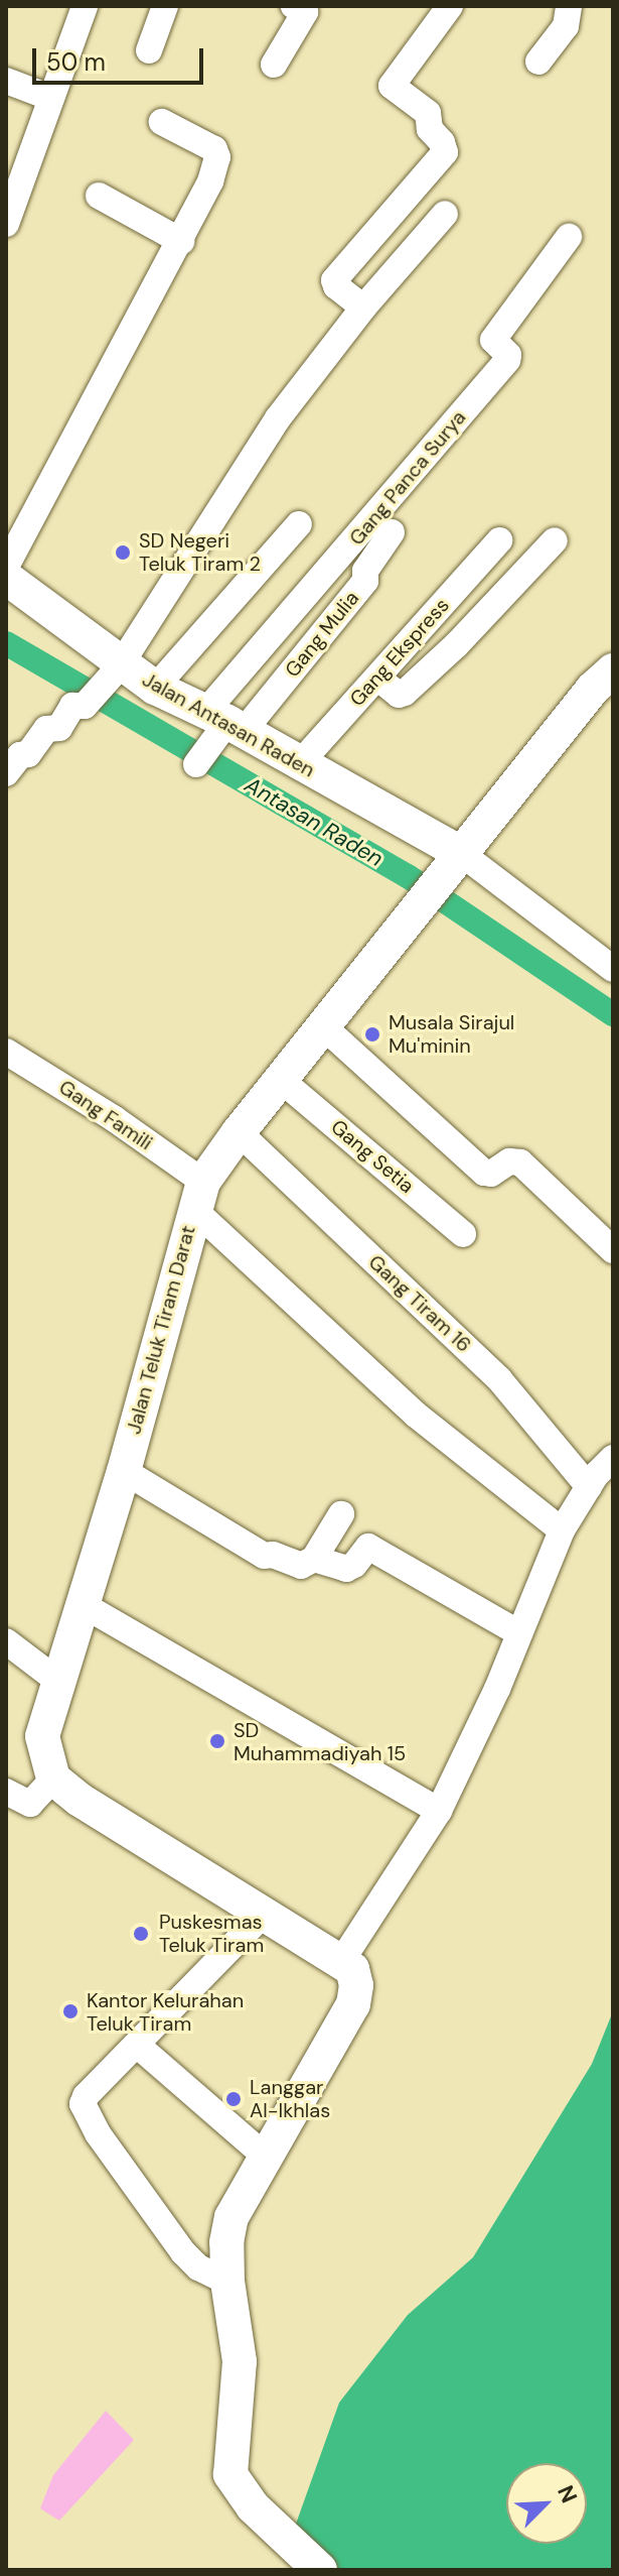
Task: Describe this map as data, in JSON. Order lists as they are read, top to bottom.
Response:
{
  "streets": {
    "street": [
      "Gang Panca Surya",
      "Gang Mulia",
      "Gang Ekspress",
      "Jalan Antasan Raden",
      "Gang Famili",
      "Gang Setia",
      "Gang Tiram 16",
      "Jalan Teluk Tiram Darat"
    ]
  },
  "crossings": [
    ["Gang Panca Surya", "Gang Mulia"],
    ["Gang Panca Surya", "Jalan Antasan Raden"],
    ["Gang Mulia", "Jalan Antasan Raden"],
    ["Gang Ekspress", "Jalan Antasan Raden"],
    ["Jalan Antasan Raden", "Jalan Teluk Tiram Darat"],
    ["Gang Famili", "Jalan Teluk Tiram Darat"],
    ["Gang Setia", "Jalan Teluk Tiram Darat"],
    ["Gang Tiram 16", "Jalan Teluk Tiram Darat"]
  ],
  "water": ["Antasan Raden"],
  "places": [
    "SD Negeri Teluk Tiram 2",
    "Musala Sirajul Mu'minin",
    "SD Muhammadiyah 15",
    "Puskesmas Teluk Tiram",
    "Kantor Kelurahan Teluk Tiram",
    "Langgar Al-Ikhlas"
  ],
  "scale_bar": "50 m",
  "north": "top right"
}
